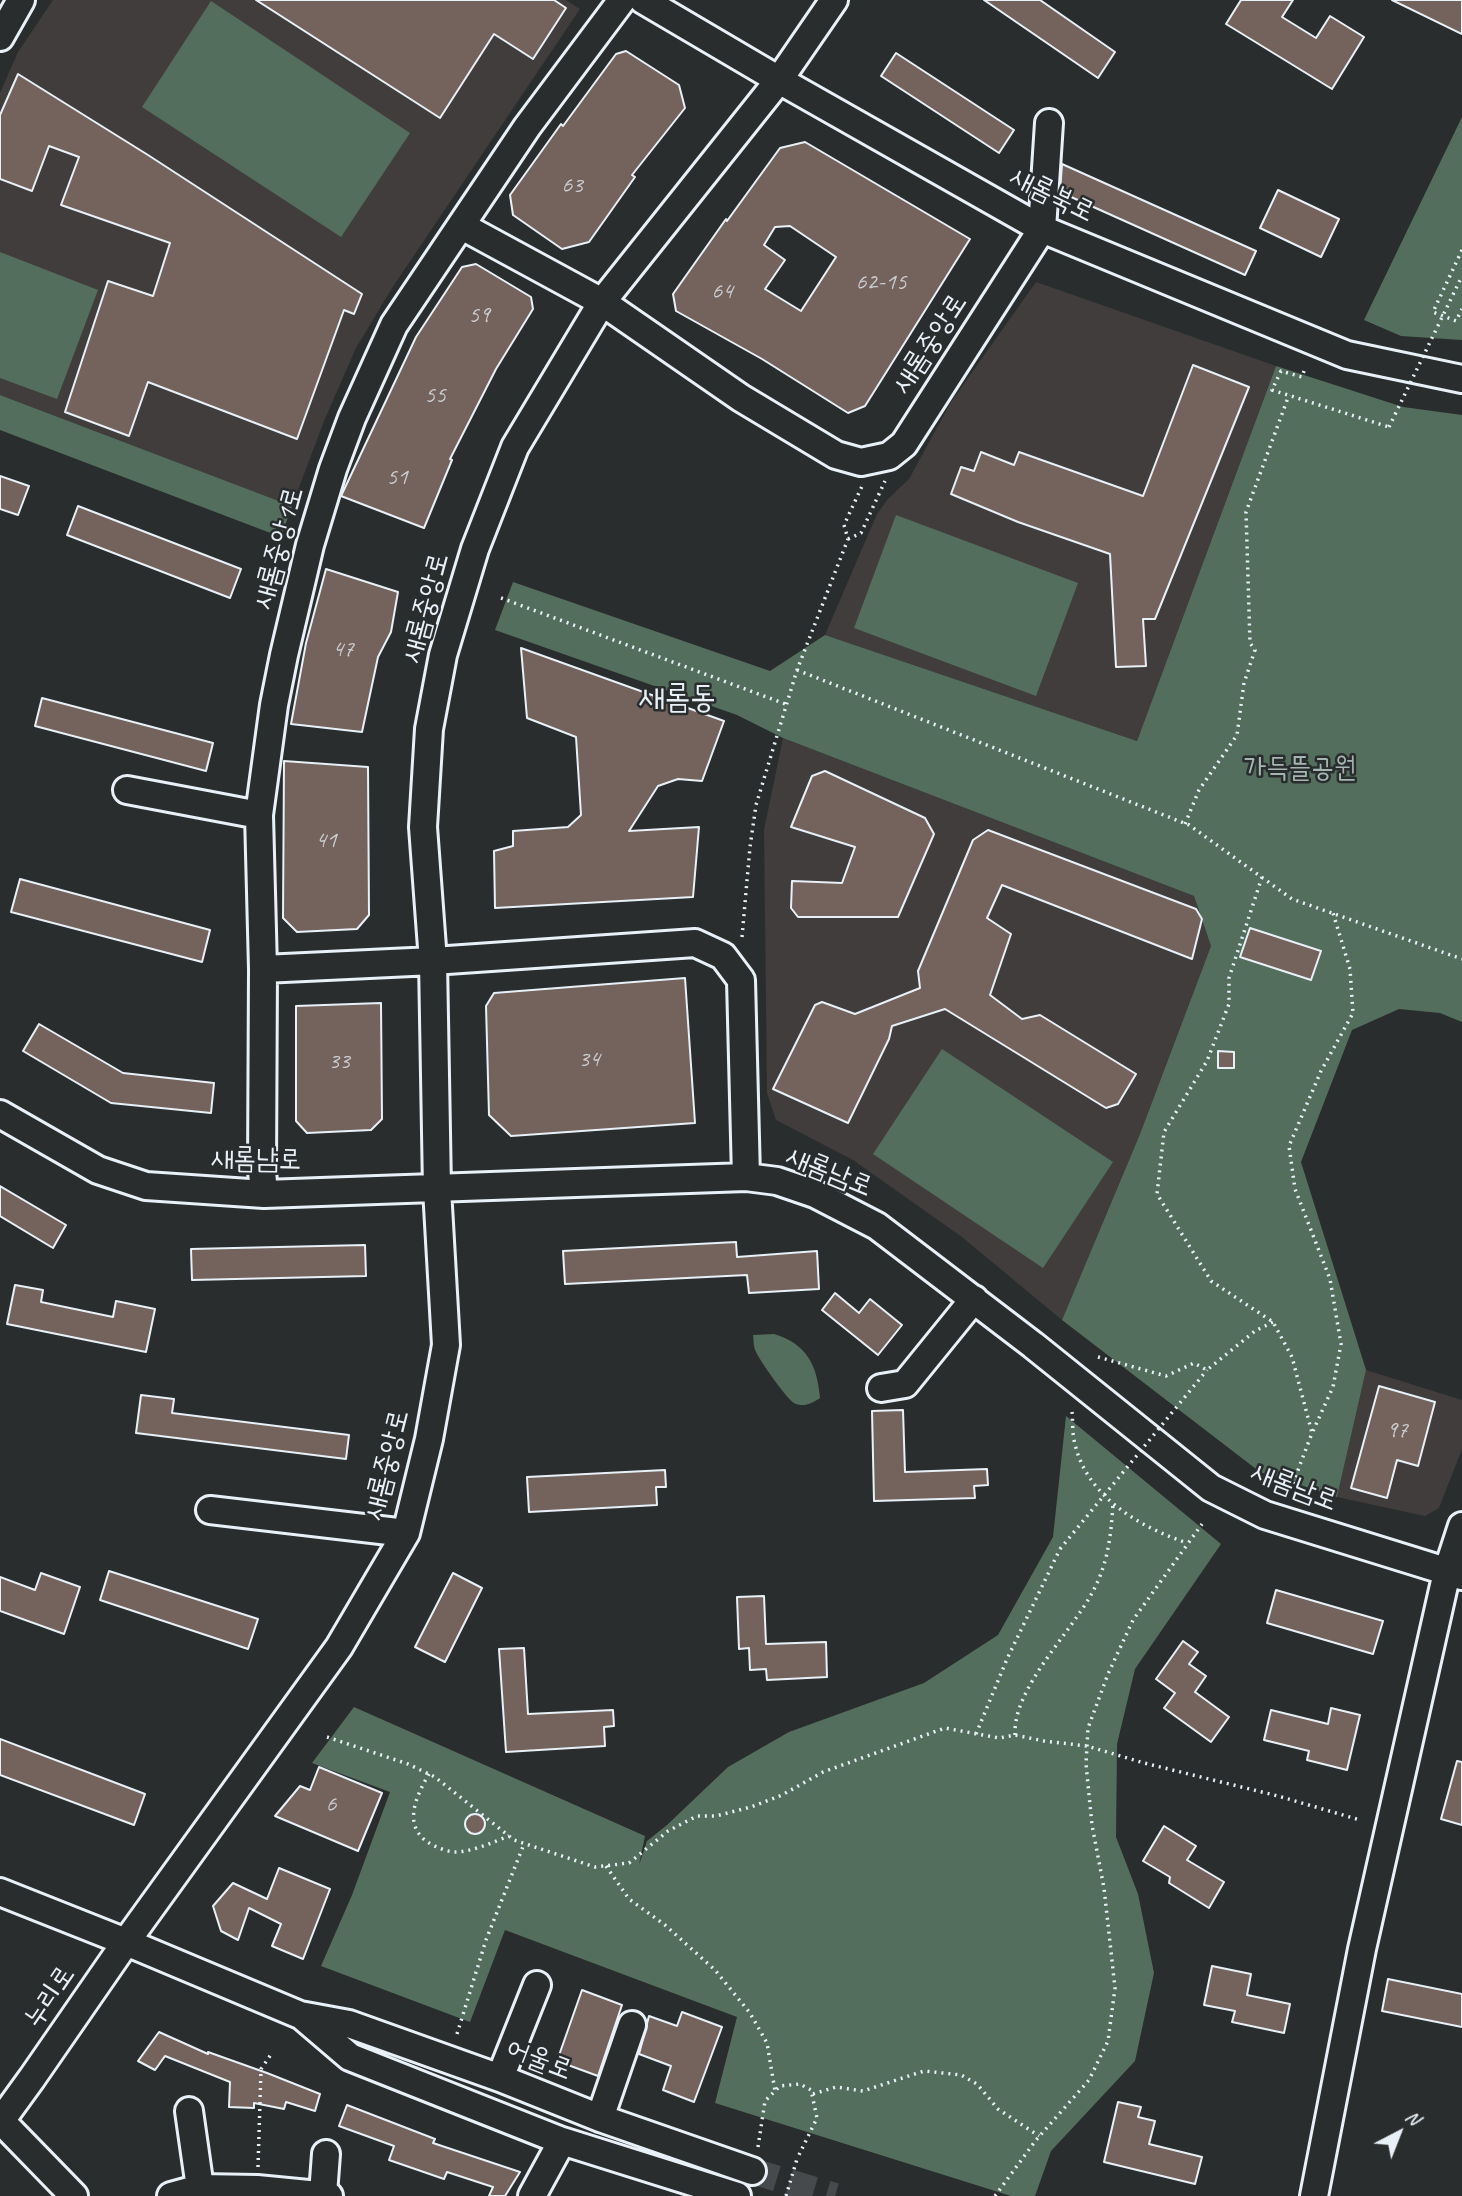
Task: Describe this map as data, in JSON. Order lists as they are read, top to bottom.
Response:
{
  "streets": {
    "street": [
      "새롬북로",
      "새롬중앙로",
      "새롬중앙1로",
      "새롬남로",
      "누리로",
      "어울로"
    ]
  },
  "crossings": [
    ["새롬북로", "새롬중앙로"],
    ["새롬중앙로", "새롬남로"],
    ["새롬중앙로", "누리로"],
    ["새롬중앙로", "어울로"],
    ["새롬중앙1로", "새롬남로"],
    ["누리로", "어울로"]
  ],
  "districts": ["새롬동"],
  "parks": ["가득뜰공원"],
  "house_numbers": [
    "63",
    "62-15",
    "64",
    "59",
    "55",
    "51",
    "47",
    "41",
    "34",
    "33",
    "97",
    "6"
  ],
  "north": "top right"
}
